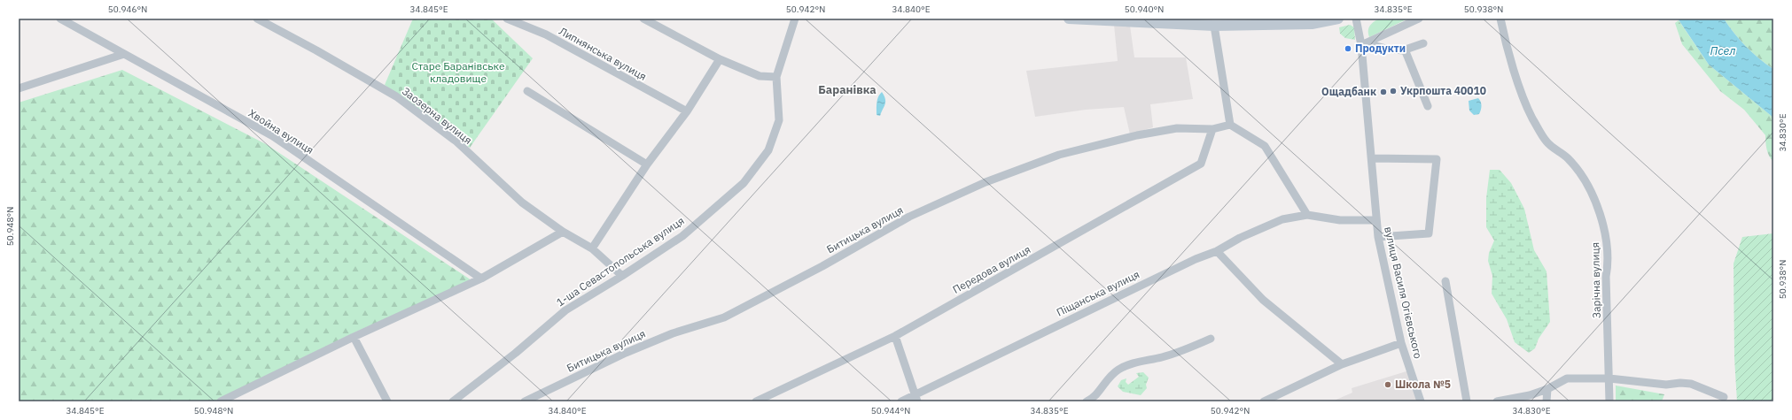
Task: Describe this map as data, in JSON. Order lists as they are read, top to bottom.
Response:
{
  "streets": {
    "street": [
      "Липнянська вулиця",
      "Заозерна вулиця",
      "Хвойна вулиця",
      "Битицька вулиця",
      "1-ша Севастопольська вулиця",
      "Передова вулиця",
      "Зарічна вулиця",
      "вулиця Василя Огієвського",
      "Піщанська вулиця"
    ]
  },
  "crossings": [
    ["Заозерна вулиця", "1-ша Севастопольська вулиця"],
    ["Битицька вулиця", "Передова вулиця"],
    ["вулиця Василя Огієвського", "Піщанська вулиця"]
  ],
  "districts": ["Баранівка"],
  "water": ["Псел"],
  "parks": ["Старе Баранівське кладовище"],
  "places": [
    "Продукти",
    "Укрпошта 40010",
    "Ощадбанк",
    "Школа №5"
  ],
  "coordinates": [
    "50.946°N",
    "34.845°E",
    "50.942°N",
    "34.840°E",
    "50.940°N",
    "34.835°E",
    "50.938°N",
    "34.830°E",
    "50.948°N",
    "50.944°N"
  ]
}
